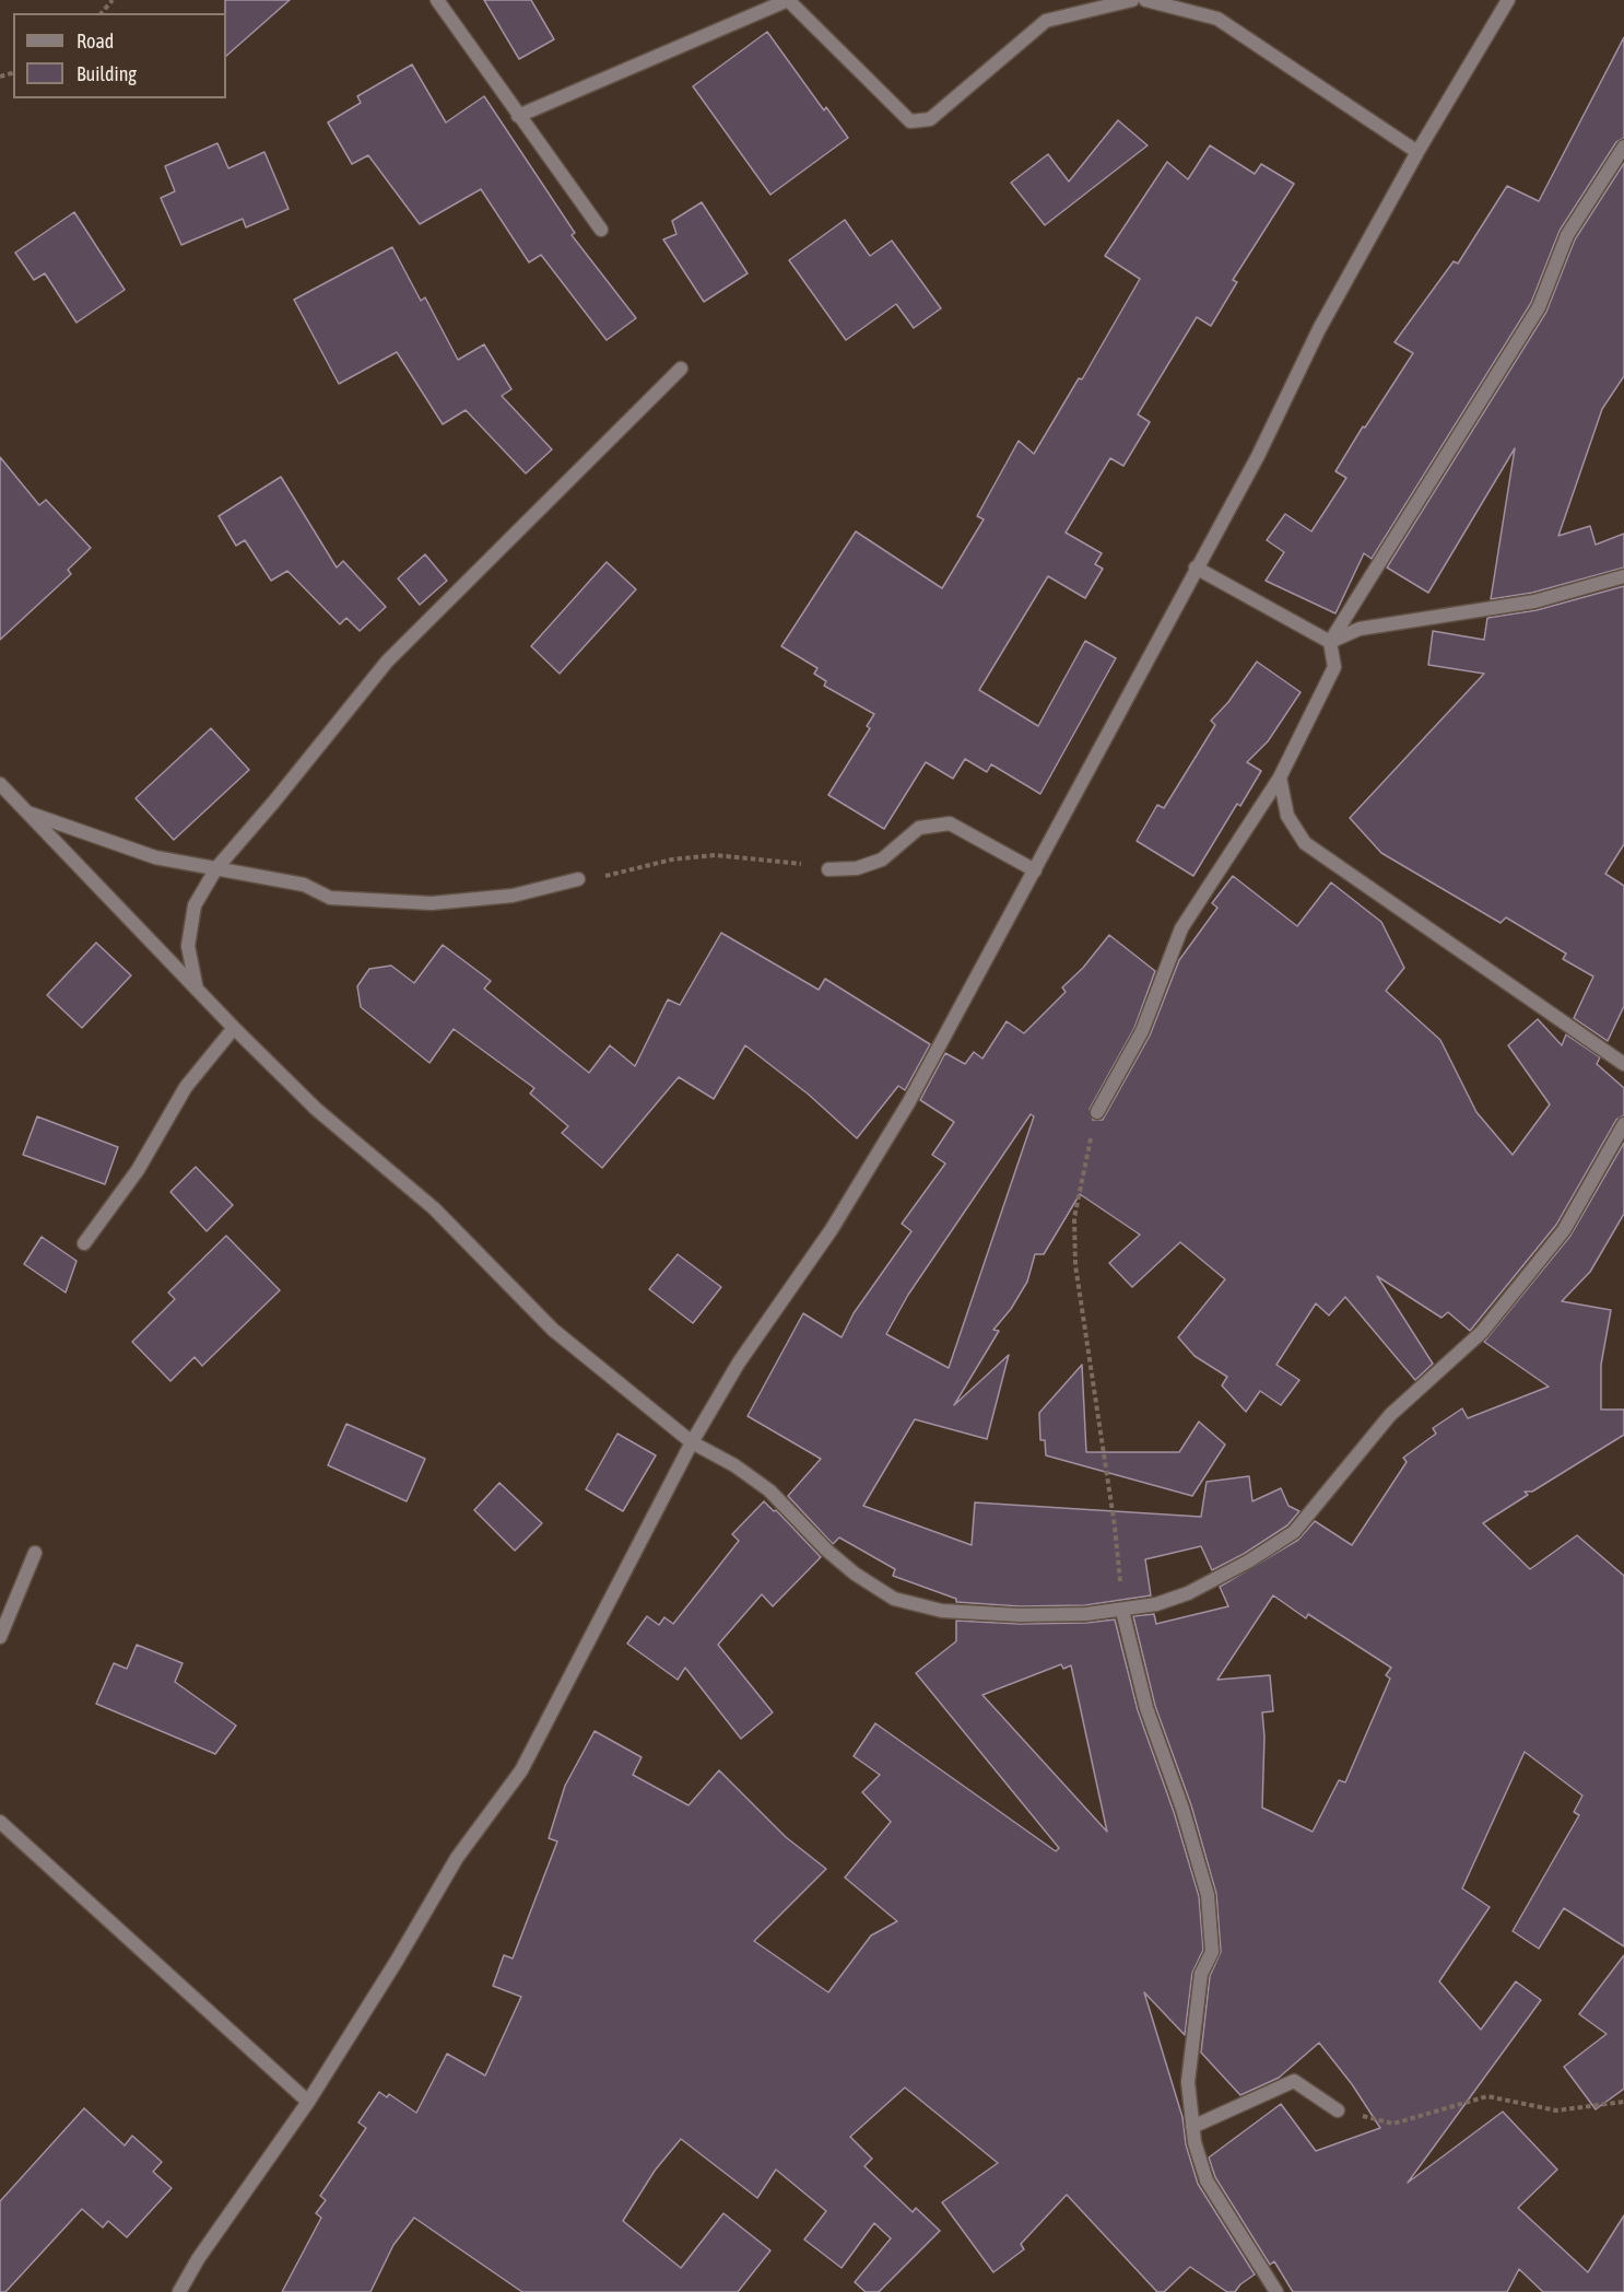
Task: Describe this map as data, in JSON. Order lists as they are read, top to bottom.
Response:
{
  "legend": ["Road", "Building"]
}
